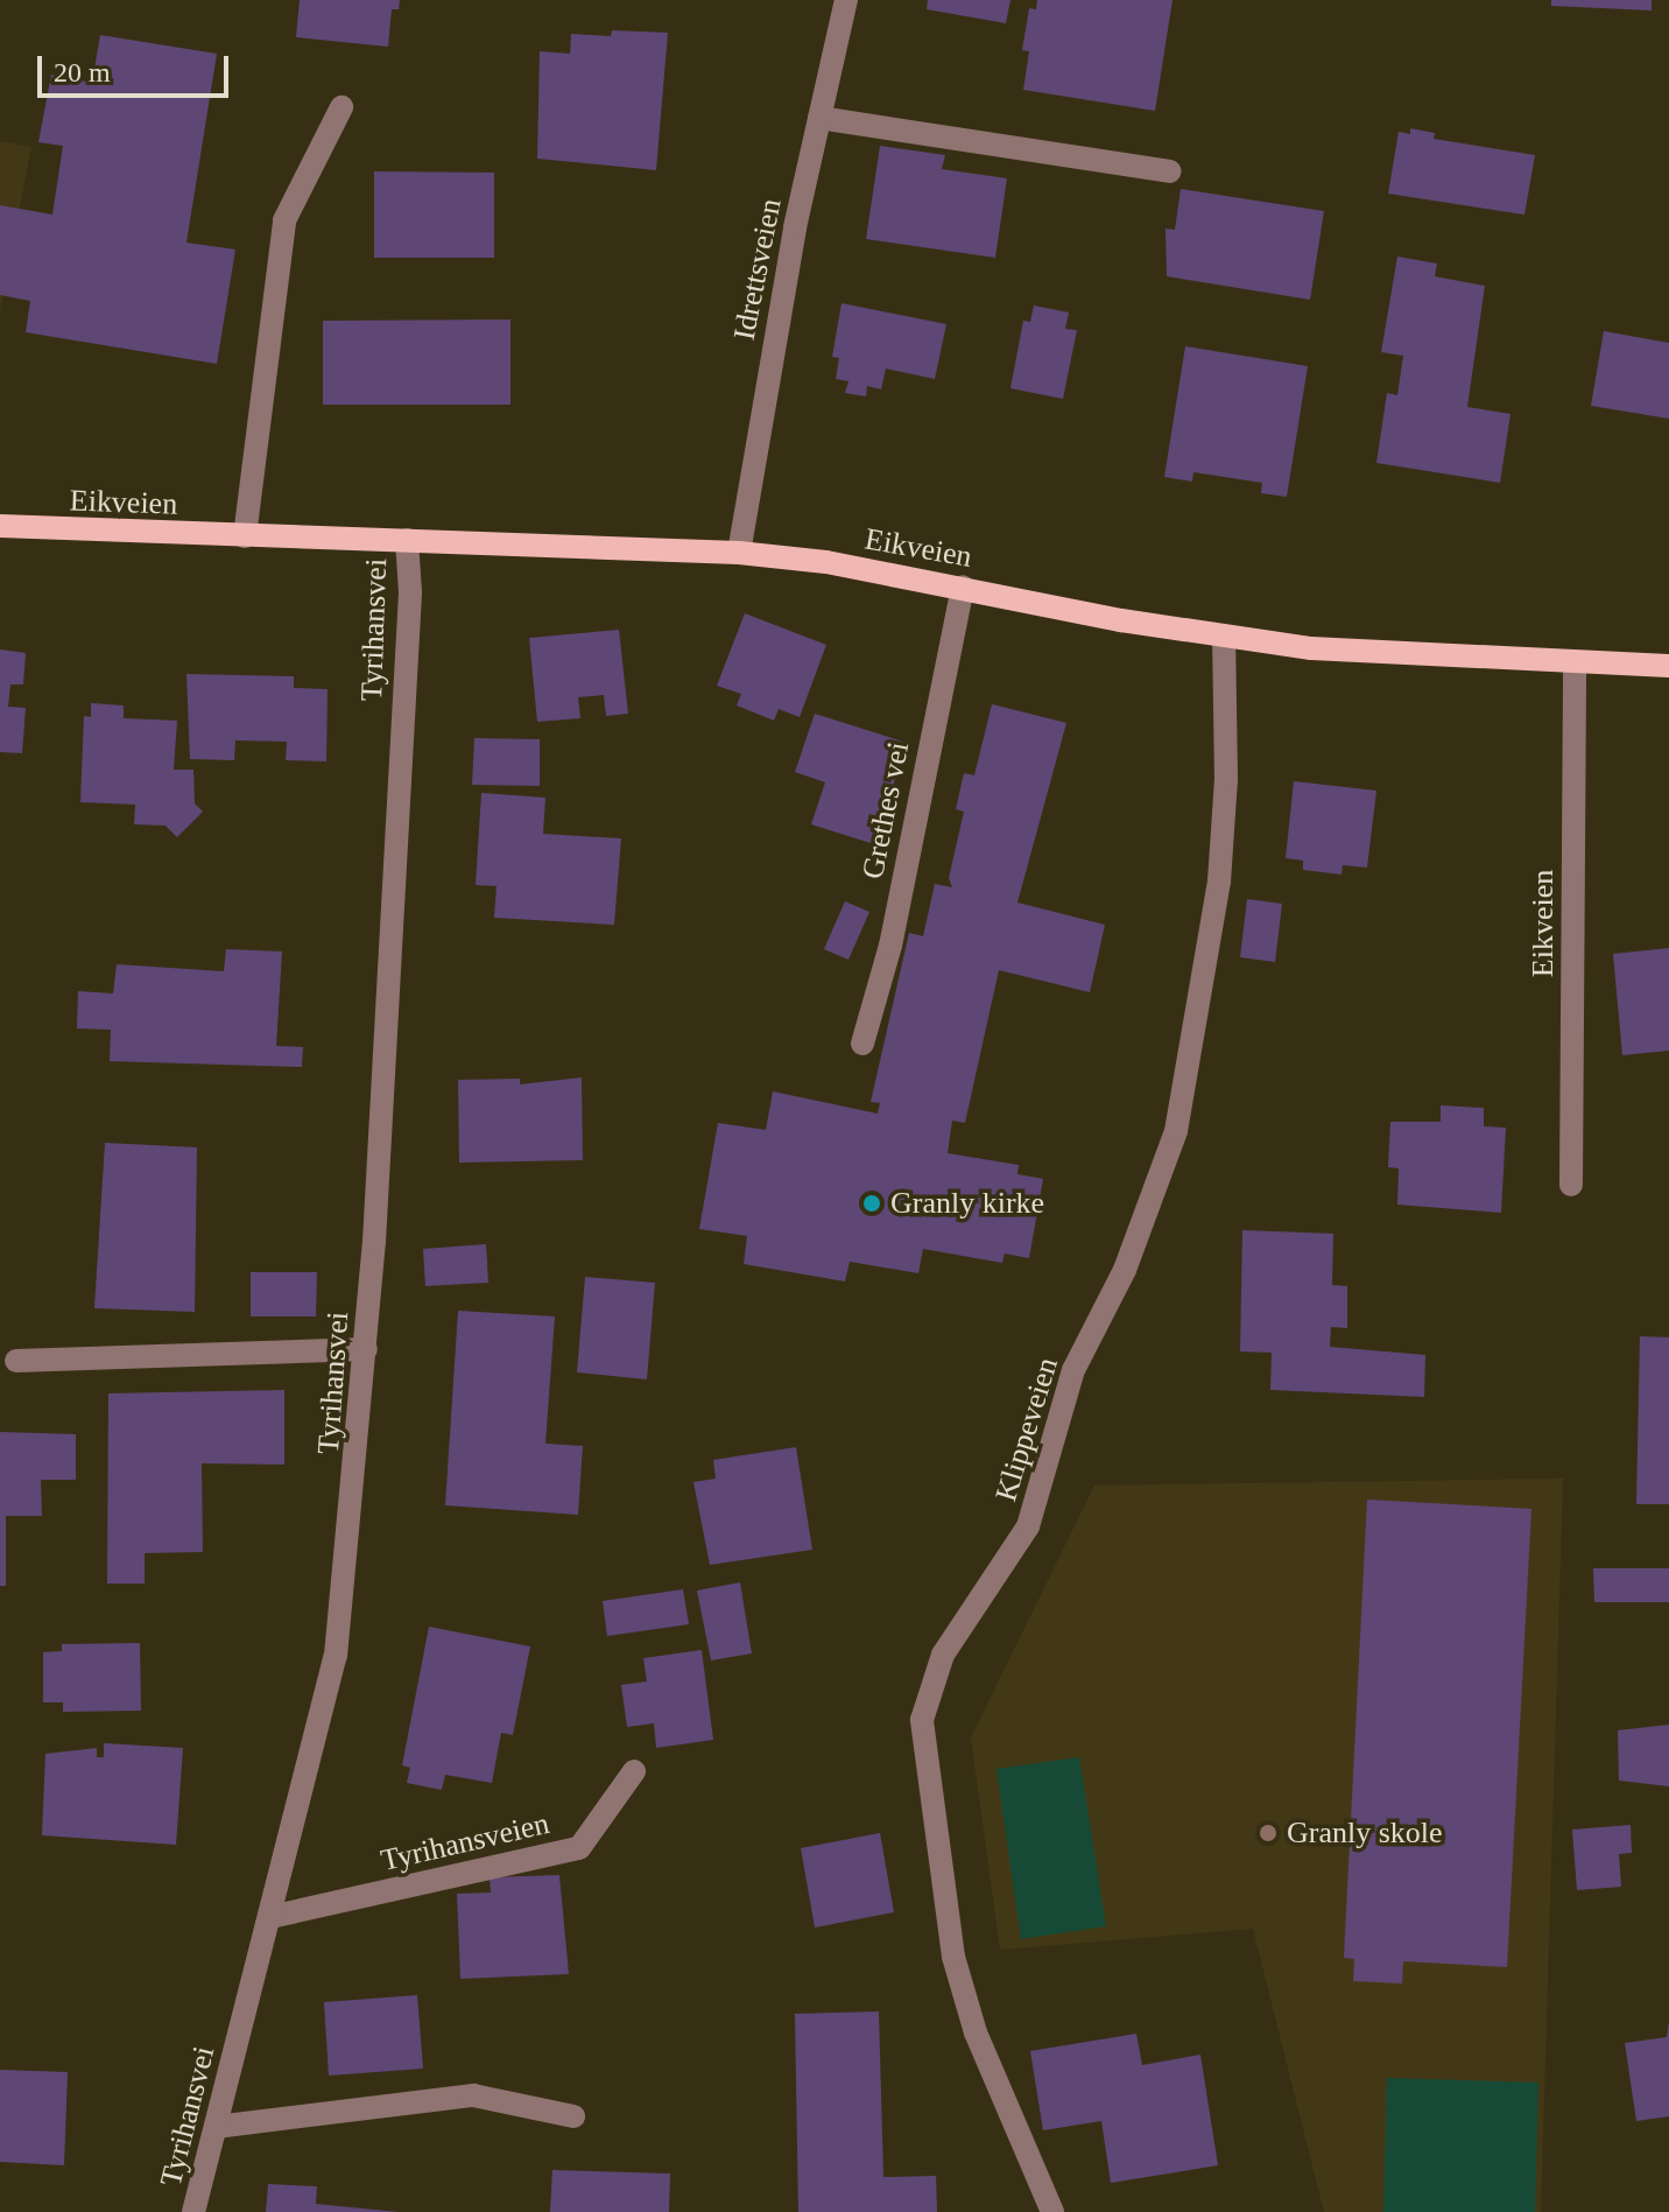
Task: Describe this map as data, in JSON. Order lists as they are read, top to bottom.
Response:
{
  "streets": {
    "main road": ["Eikveien"],
    "street": [
      "Idrettsveien",
      "Tyrihansvei",
      "Grethes vei",
      "Klippeveien",
      "Tyrihansveien"
    ]
  },
  "crossings": [
    ["Idrettsveien", "Eikveien"],
    ["Eikveien", "Tyrihansvei"],
    ["Eikveien", "Grethes vei"],
    ["Eikveien", "Klippeveien"],
    ["Tyrihansvei", "Tyrihansveien"]
  ],
  "places": ["Granly kirke", "Granly skole"],
  "scale_bar": "20 m"
}
